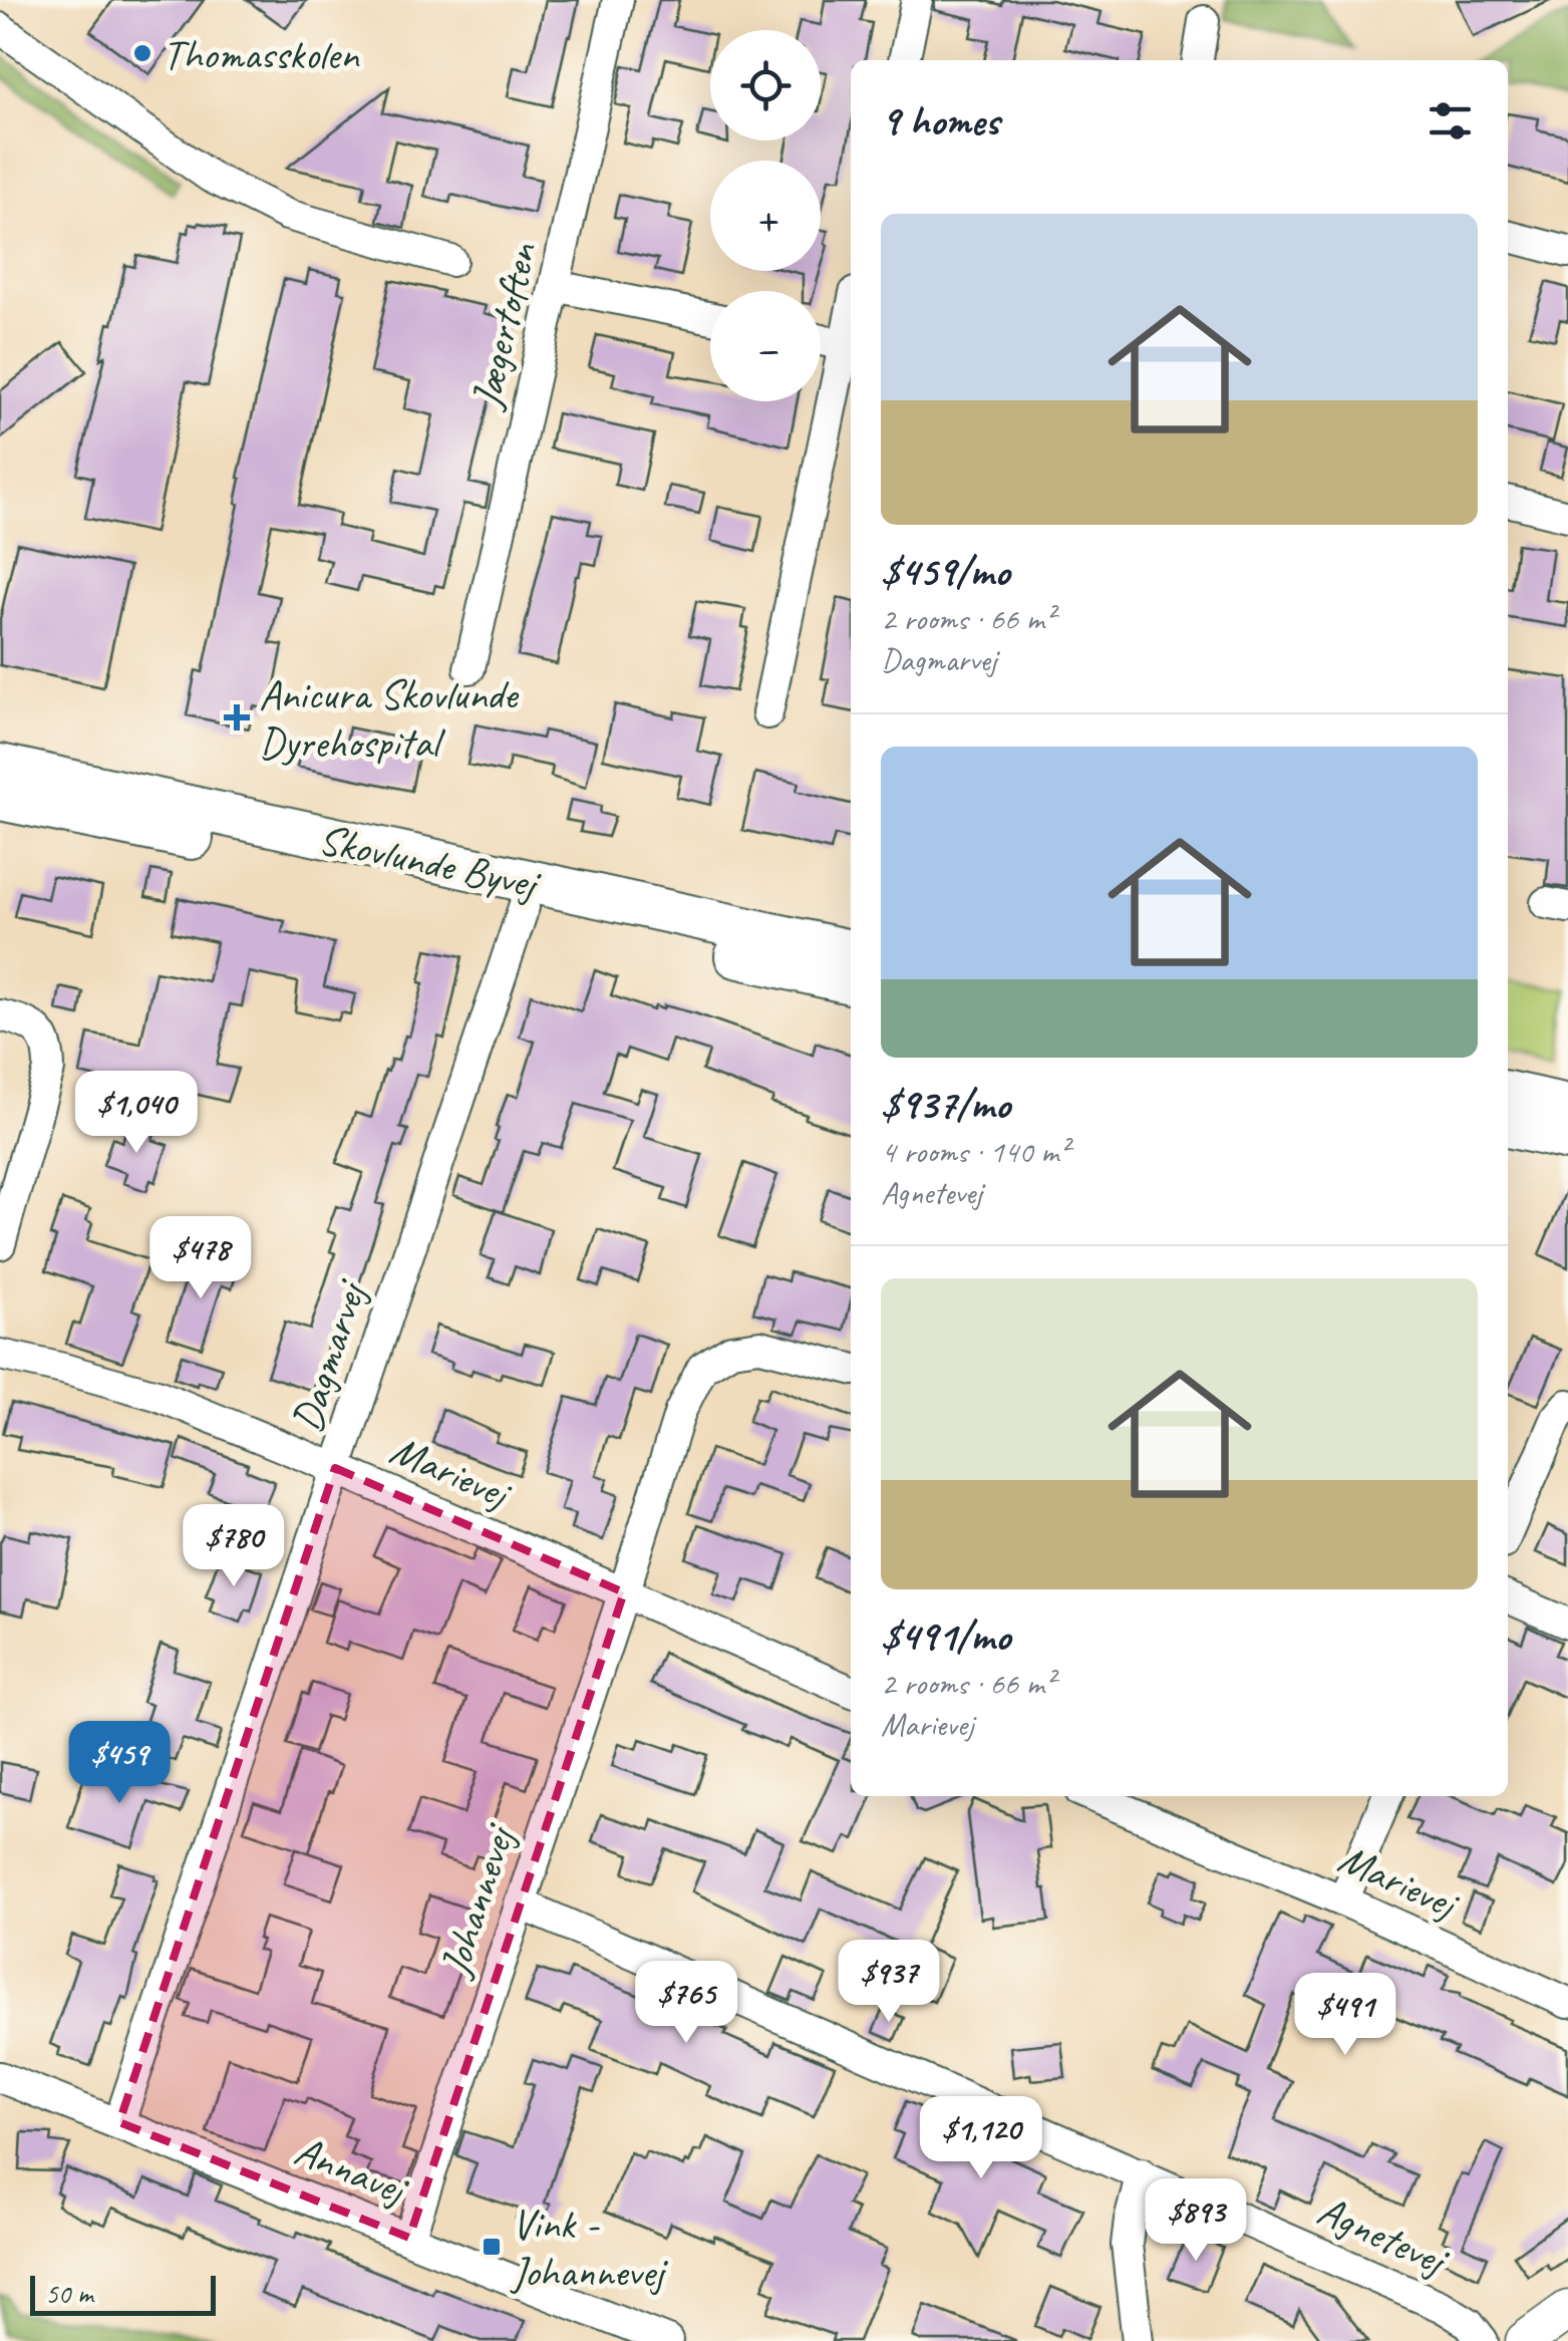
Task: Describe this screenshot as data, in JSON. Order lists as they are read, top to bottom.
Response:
{
  "streets": {
    "main road": ["Skovlunde Byvej"],
    "street": [
      "Jægertoften",
      "Dagmarvej",
      "Marievej",
      "Johannevej",
      "Annavej",
      "Agnetevej"
    ]
  },
  "crossings": [
    ["Skovlunde Byvej", "Dagmarvej"],
    ["Dagmarvej", "Marievej"],
    ["Dagmarvej", "Annavej"],
    ["Marievej", "Johannevej"],
    ["Johannevej", "Annavej"],
    ["Johannevej", "Agnetevej"]
  ],
  "places": {
    "other": ["Thomasskolen"],
    "health": ["Anicura Skovlunde Dyrehospital"],
    "transit": ["Vink - Johannevej"]
  },
  "scale_bar": "50 m",
  "page": {
    "map_buttons": ["+", "−"],
    "heading": "9 homes",
    "list": [
      {
        "name": "$459/mo",
        "note": "2 rooms · 66 m² · Dagmarvej"
      },
      {
        "name": "$937/mo",
        "note": "4 rooms · 140 m² · Agnetevej"
      },
      {
        "name": "$491/mo",
        "note": "2 rooms · 66 m² · Marievej"
      }
    ],
    "price": [
      "$1,040",
      "$478",
      "$780",
      "$459",
      "$937",
      "$765",
      "$491",
      "$1,120",
      "$893"
    ],
    "scale": "50 m"
  }
}
